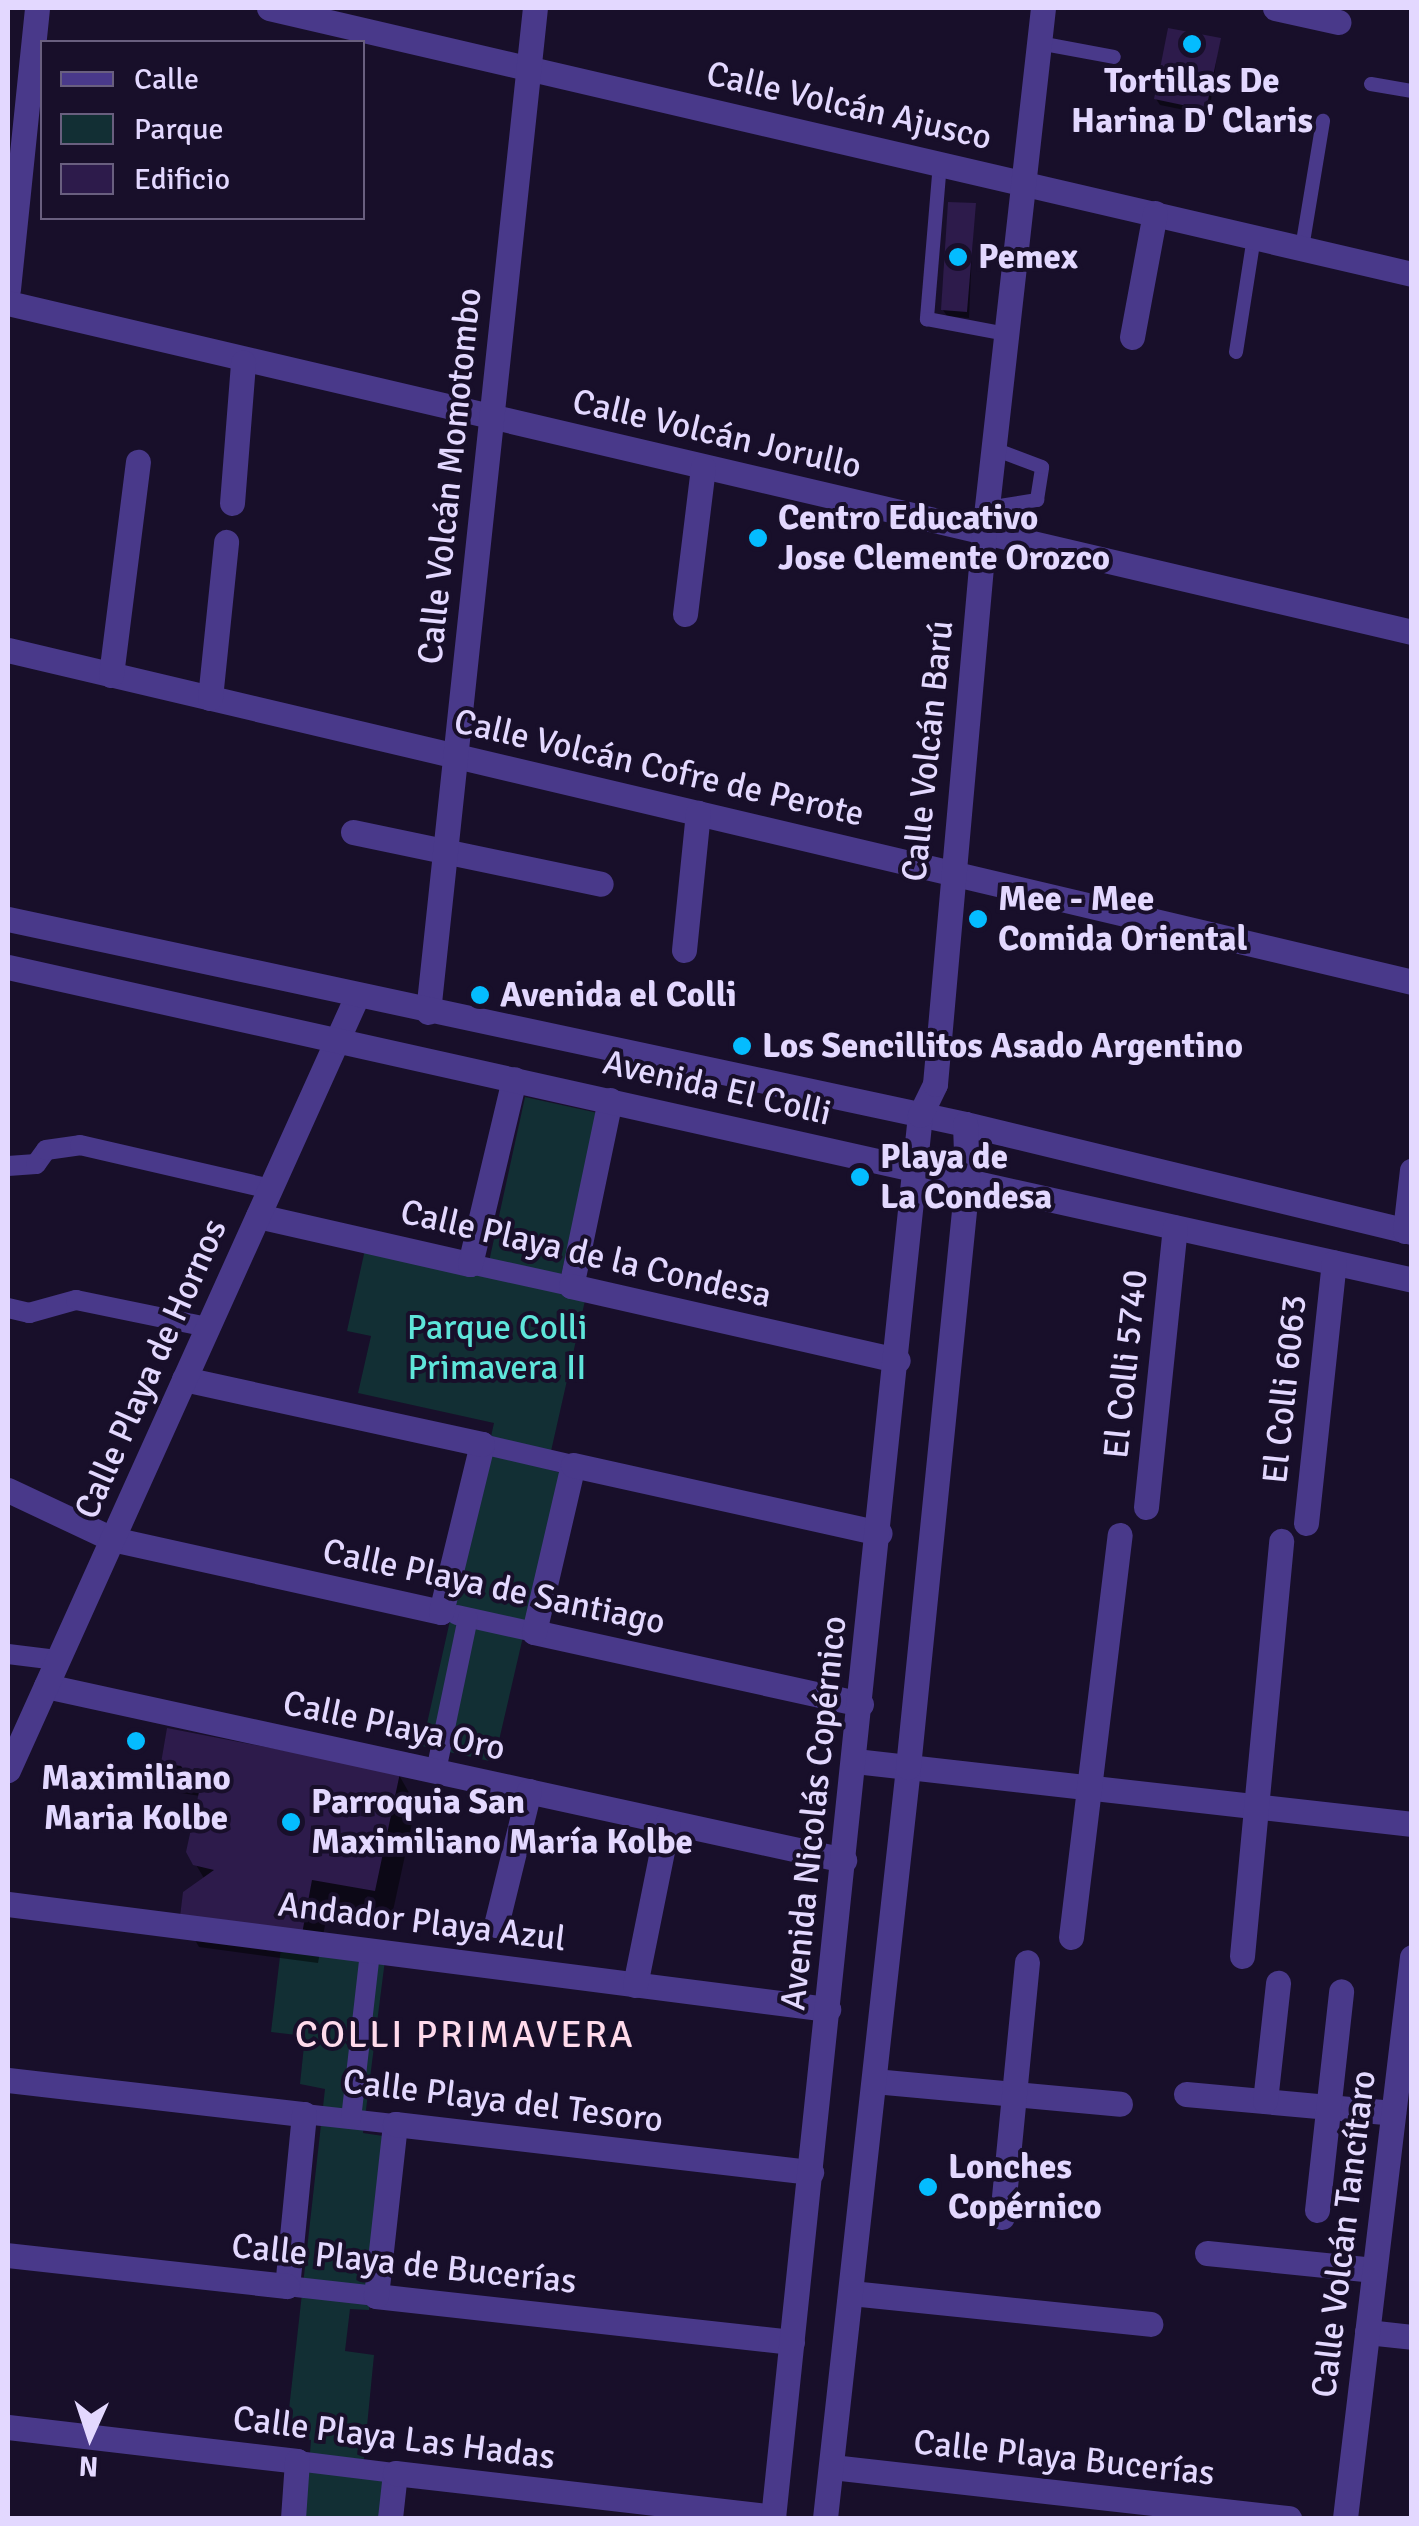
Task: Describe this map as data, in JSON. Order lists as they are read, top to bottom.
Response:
{
  "streets": {
    "street": [
      "Calle Volcán Ajusco",
      "Calle Volcán Jorullo",
      "Calle Volcán Momotombo",
      "Calle Volcán Barú",
      "Calle Volcán Cofre de Perote",
      "Avenida El Colli",
      "Calle Playa de la Condesa",
      "El Colli 5740",
      "Calle Playa de Hornos",
      "El Colli 6063",
      "Calle Playa de Santiago",
      "Calle Playa Oro",
      "Avenida Nicolás Copérnico",
      "Andador Playa Azul",
      "Calle Playa del Tesoro",
      "Calle Volcán Tancítaro",
      "Calle Playa de Bucerías",
      "Calle Playa Las Hadas",
      "Calle Playa Bucerías"
    ]
  },
  "crossings": [
    ["Calle Volcán Ajusco", "Calle Volcán Momotombo"],
    ["Calle Volcán Ajusco", "Calle Volcán Barú"],
    ["Calle Volcán Jorullo", "Calle Volcán Momotombo"],
    ["Calle Volcán Jorullo", "Calle Volcán Barú"],
    ["Calle Volcán Momotombo", "Calle Volcán Cofre de Perote"],
    ["Calle Volcán Momotombo", "Avenida El Colli"],
    ["Calle Volcán Barú", "Calle Volcán Cofre de Perote"],
    ["Calle Volcán Barú", "Avenida El Colli"],
    ["Calle Volcán Barú", "Avenida Nicolás Copérnico"],
    ["Avenida El Colli", "El Colli 5740"],
    ["Avenida El Colli", "Calle Playa de Hornos"],
    ["Avenida El Colli", "El Colli 6063"],
    ["Avenida El Colli", "Avenida Nicolás Copérnico"],
    ["Calle Playa de la Condesa", "Calle Playa de Hornos"],
    ["Calle Playa de la Condesa", "Avenida Nicolás Copérnico"],
    ["Calle Playa de Hornos", "Calle Playa de Santiago"],
    ["Calle Playa de Hornos", "Calle Playa Oro"],
    ["Calle Playa de Santiago", "Avenida Nicolás Copérnico"],
    ["Calle Playa Oro", "Avenida Nicolás Copérnico"],
    ["Avenida Nicolás Copérnico", "Andador Playa Azul"],
    ["Avenida Nicolás Copérnico", "Calle Playa del Tesoro"],
    ["Avenida Nicolás Copérnico", "Calle Playa de Bucerías"],
    ["Avenida Nicolás Copérnico", "Calle Playa Las Hadas"]
  ],
  "districts": ["COLLI PRIMAVERA"],
  "parks": ["Parque Colli Primavera II"],
  "places": [
    "Tortillas De Harina D' Claris",
    "Pemex",
    "Centro Educativo Jose Clemente Orozco",
    "Mee - Mee Comida Oriental",
    "Avenida el Colli",
    "Los Sencillitos Asado Argentino",
    "Playa de La Condesa",
    "Maximiliano Maria Kolbe",
    "Parroquia San Maximiliano María Kolbe",
    "Lonches Copérnico"
  ],
  "legend": ["Calle", "Parque", "Edificio"],
  "north": "bottom"
}
